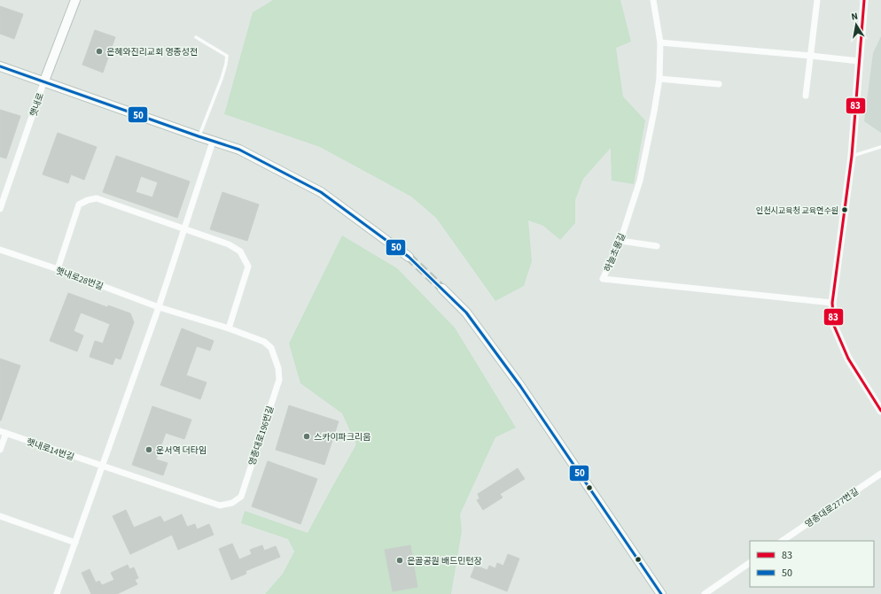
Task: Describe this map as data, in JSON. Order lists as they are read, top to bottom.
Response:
{
  "streets": {
    "main road": ["햇내로"],
    "street": [
      "하늘초롱길",
      "햇내로28번길",
      "영종대로196번길",
      "햇내로14번길",
      "영종대로277번길"
    ]
  },
  "crossings": [
    ["햇내로28번길", "영종대로196번길"],
    ["영종대로196번길", "햇내로14번길"]
  ],
  "places": [
    "은혜와진리교회 영종성전",
    "인천시교육청 교육연수원",
    "스카이파크리움",
    "운서역 더타임",
    "은골공원 배드민턴장"
  ],
  "lines": ["transit line 83", "transit line 50"],
  "legend": ["83", "50"],
  "north": "top"
}
